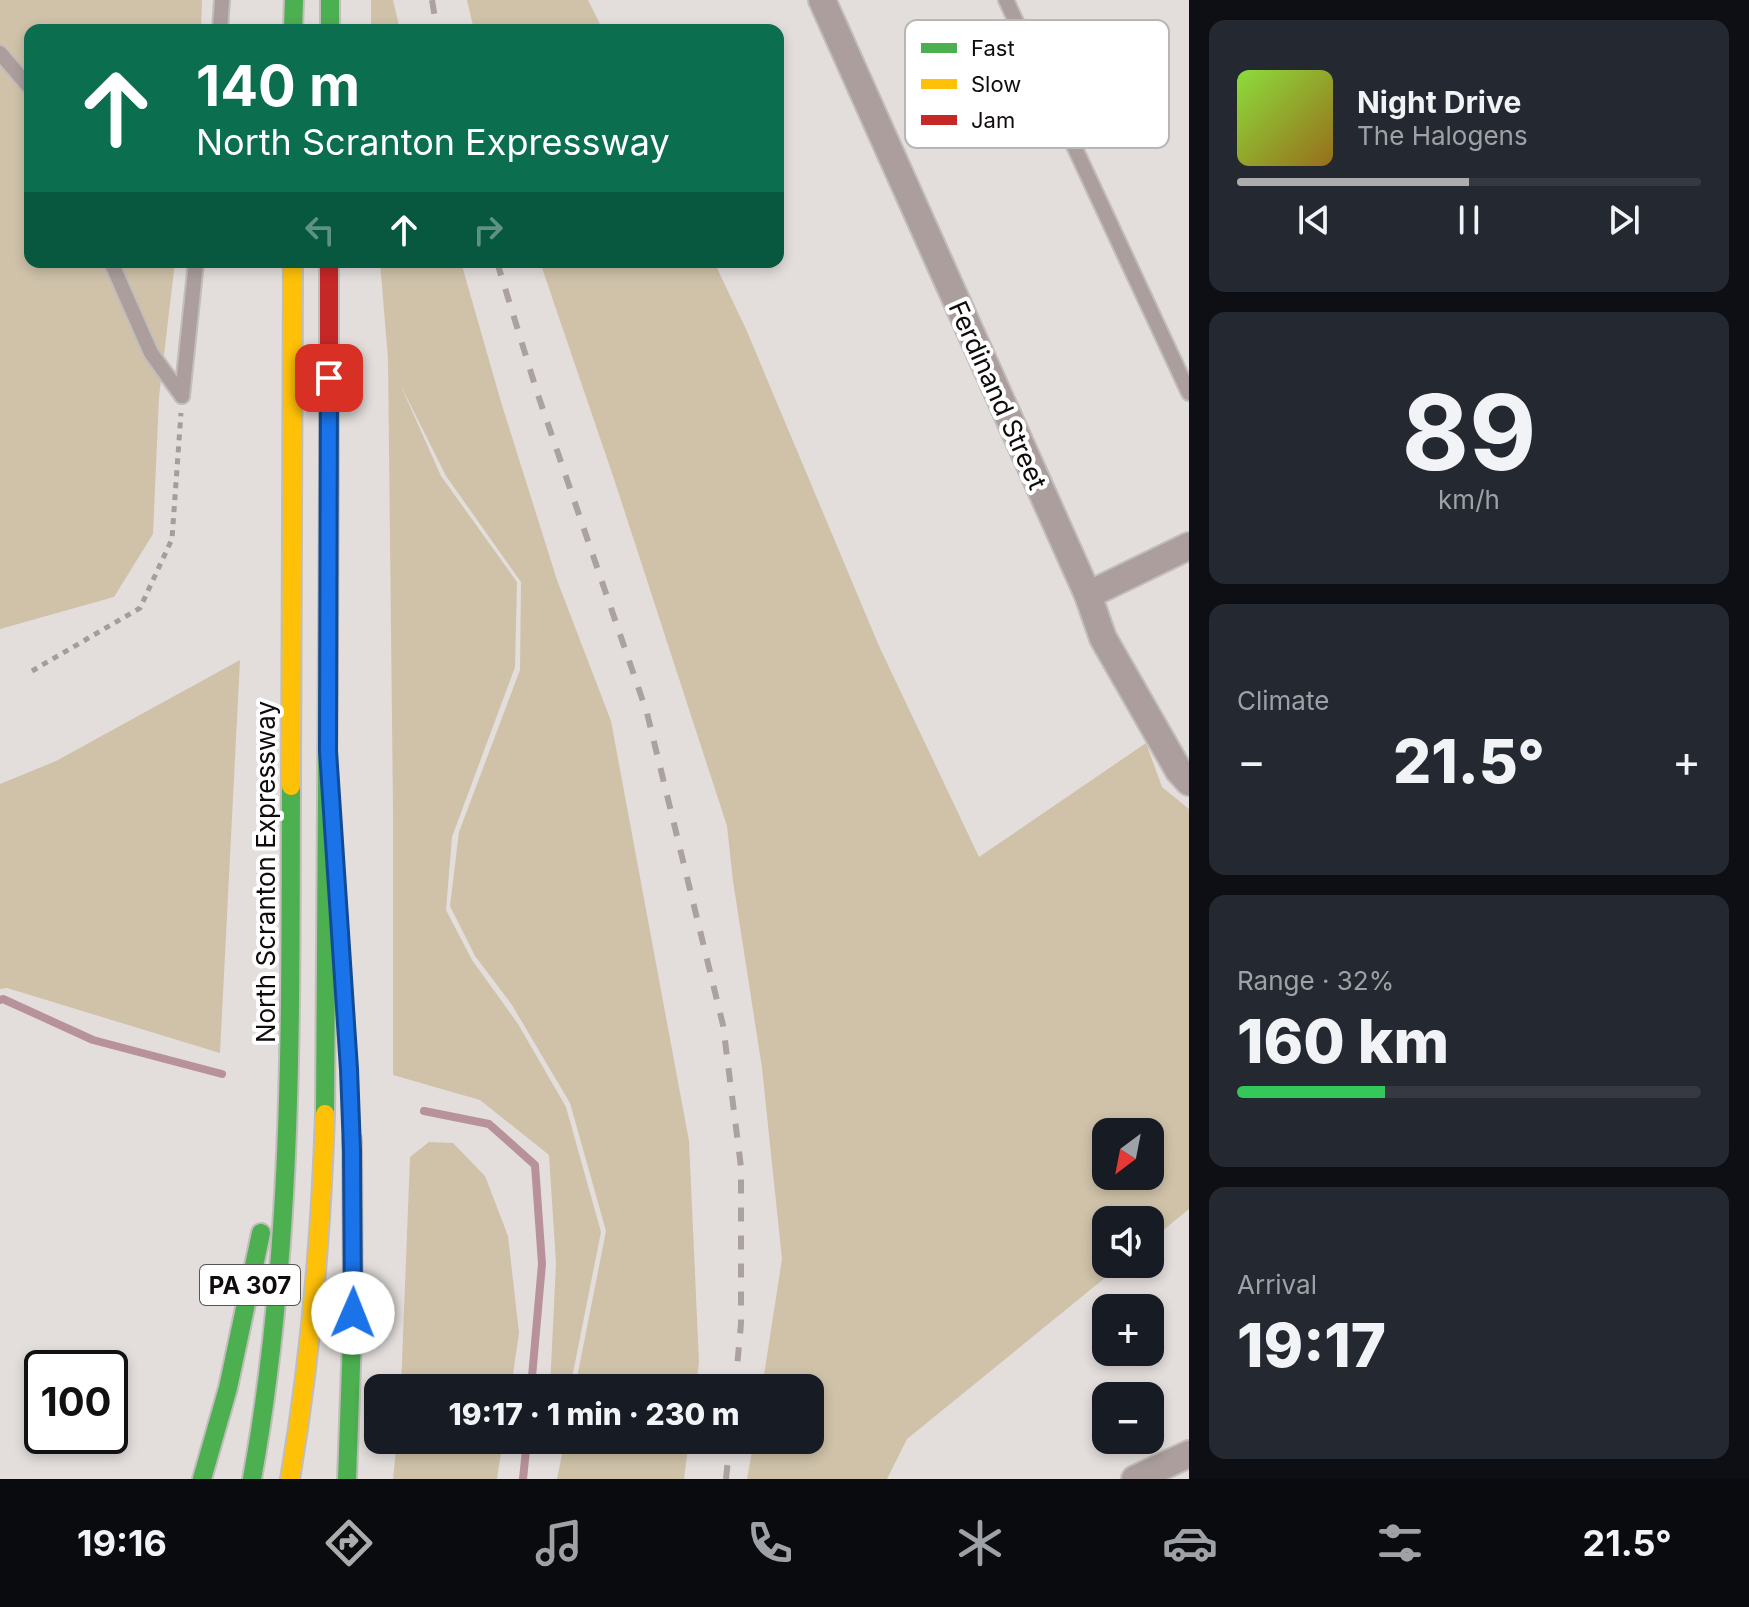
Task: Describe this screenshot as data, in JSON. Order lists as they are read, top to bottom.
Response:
{
  "streets": {
    "highway": ["North Scranton Expressway", "PA 307"],
    "street": ["Ferdinand Street"]
  },
  "crossings": [
    ["North Scranton Expressway", "PA 307"]
  ],
  "legend": ["Fast", "Slow", "Jam"],
  "north": "bottom left",
  "page": {
    "turn": ["140 m", "North Scranton Expressway"],
    "song": ["Night Drive", "The Halogens"],
    "tile": [
      ["89", "km/h"],
      "Climate",
      ["Range · 32%", "160 km"],
      ["Arrival", "19:17"]
    ],
    "heat": ["−", "21.5°", "+"],
    "map_buttons": ["+", "−"],
    "limit": "100",
    "trip": "19:17 · 1 min · 230 m",
    "tabs": ["19:16", "21.5°"]
  }
}
